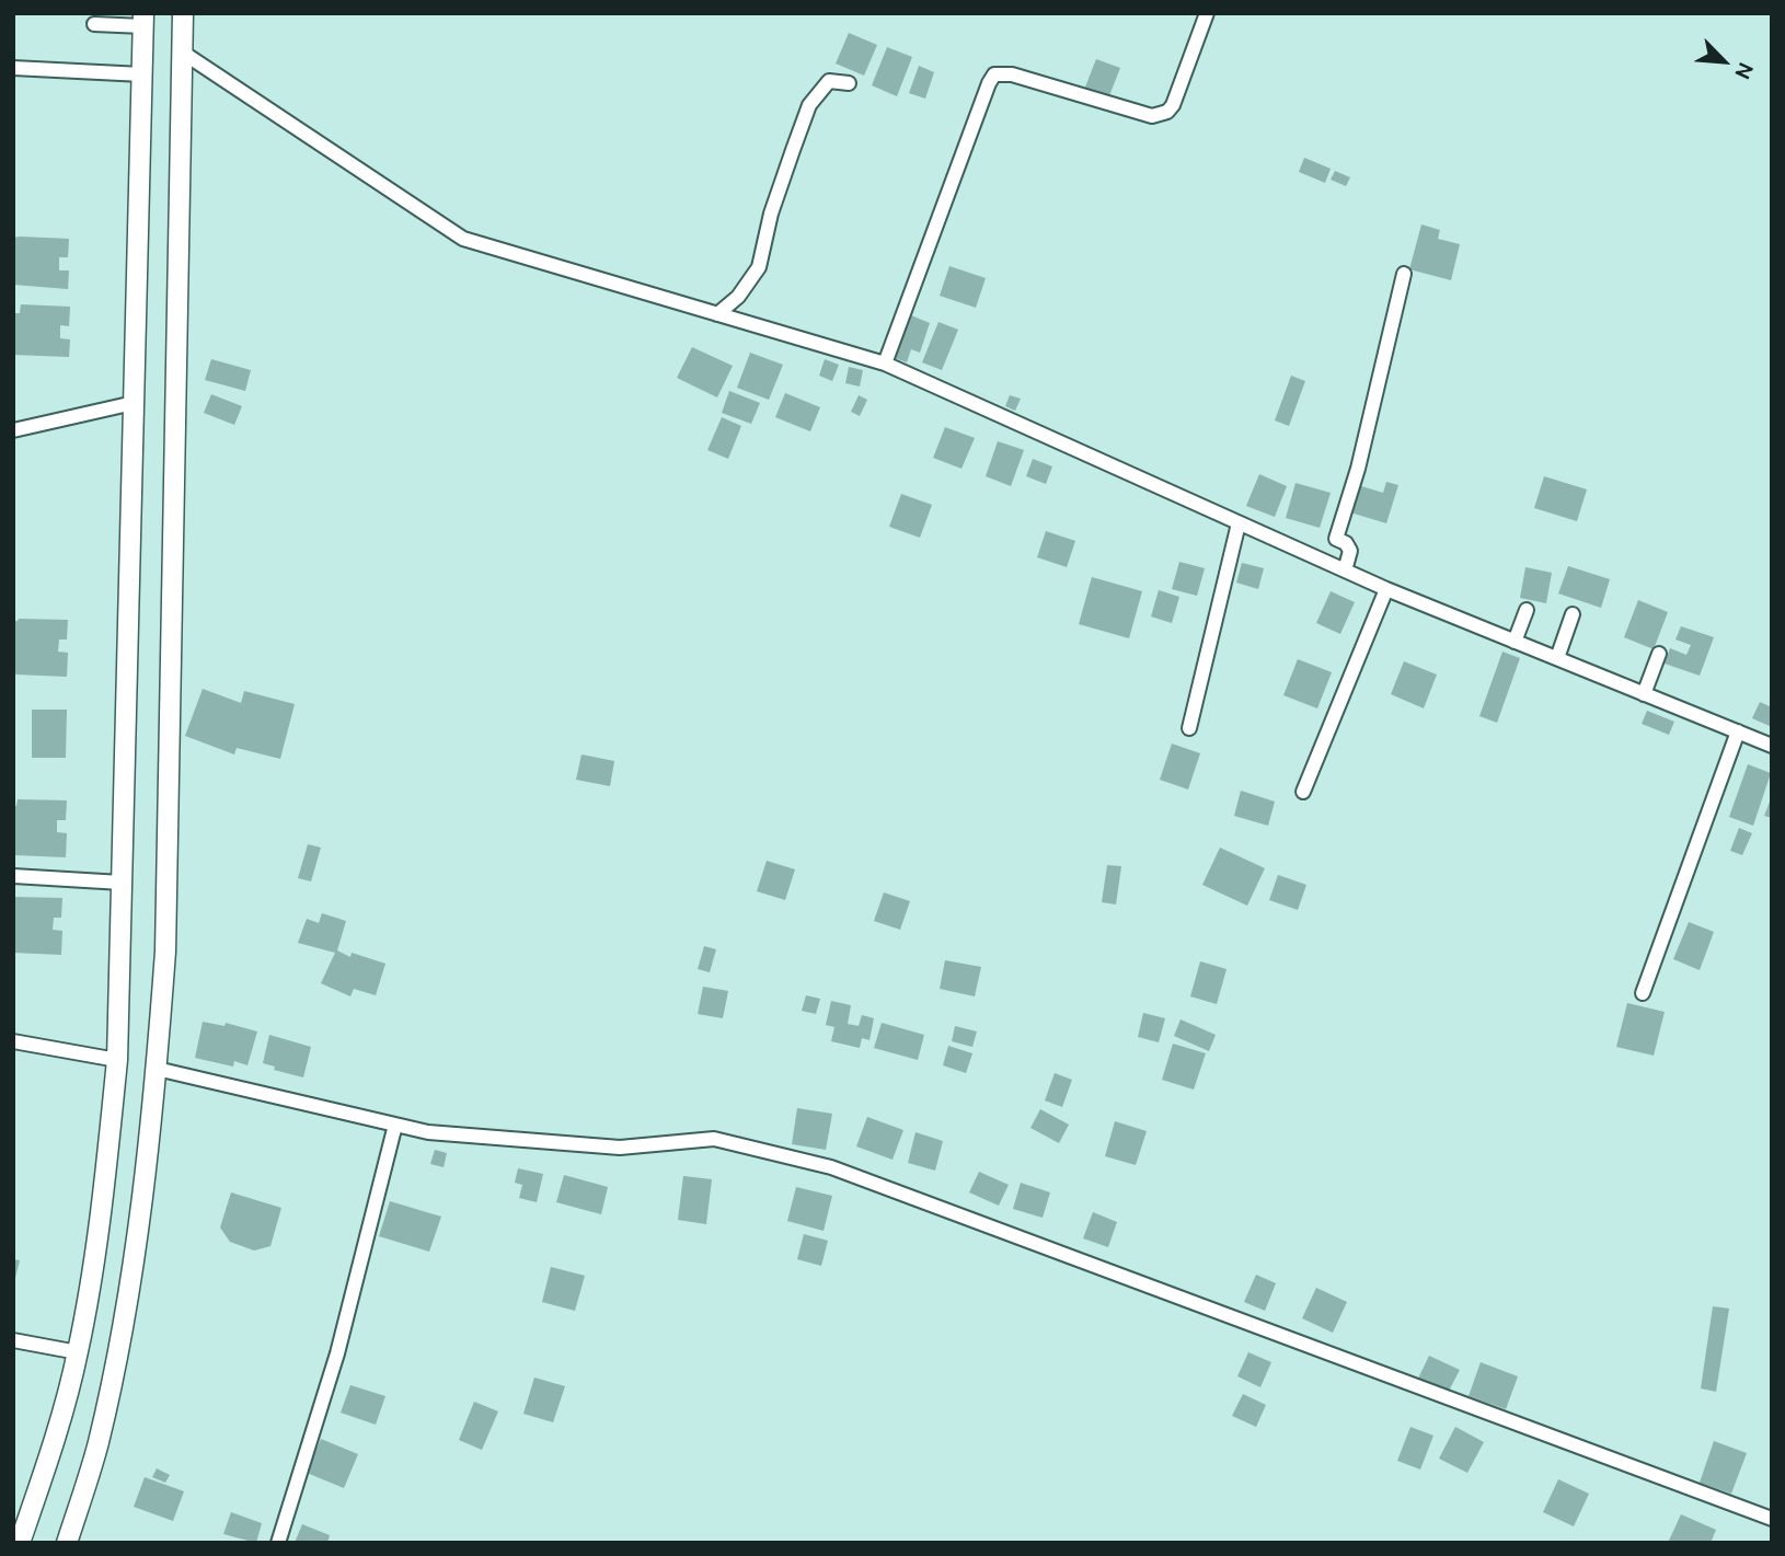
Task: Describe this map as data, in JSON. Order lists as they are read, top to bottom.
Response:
{
  "north": "bottom right"
}
